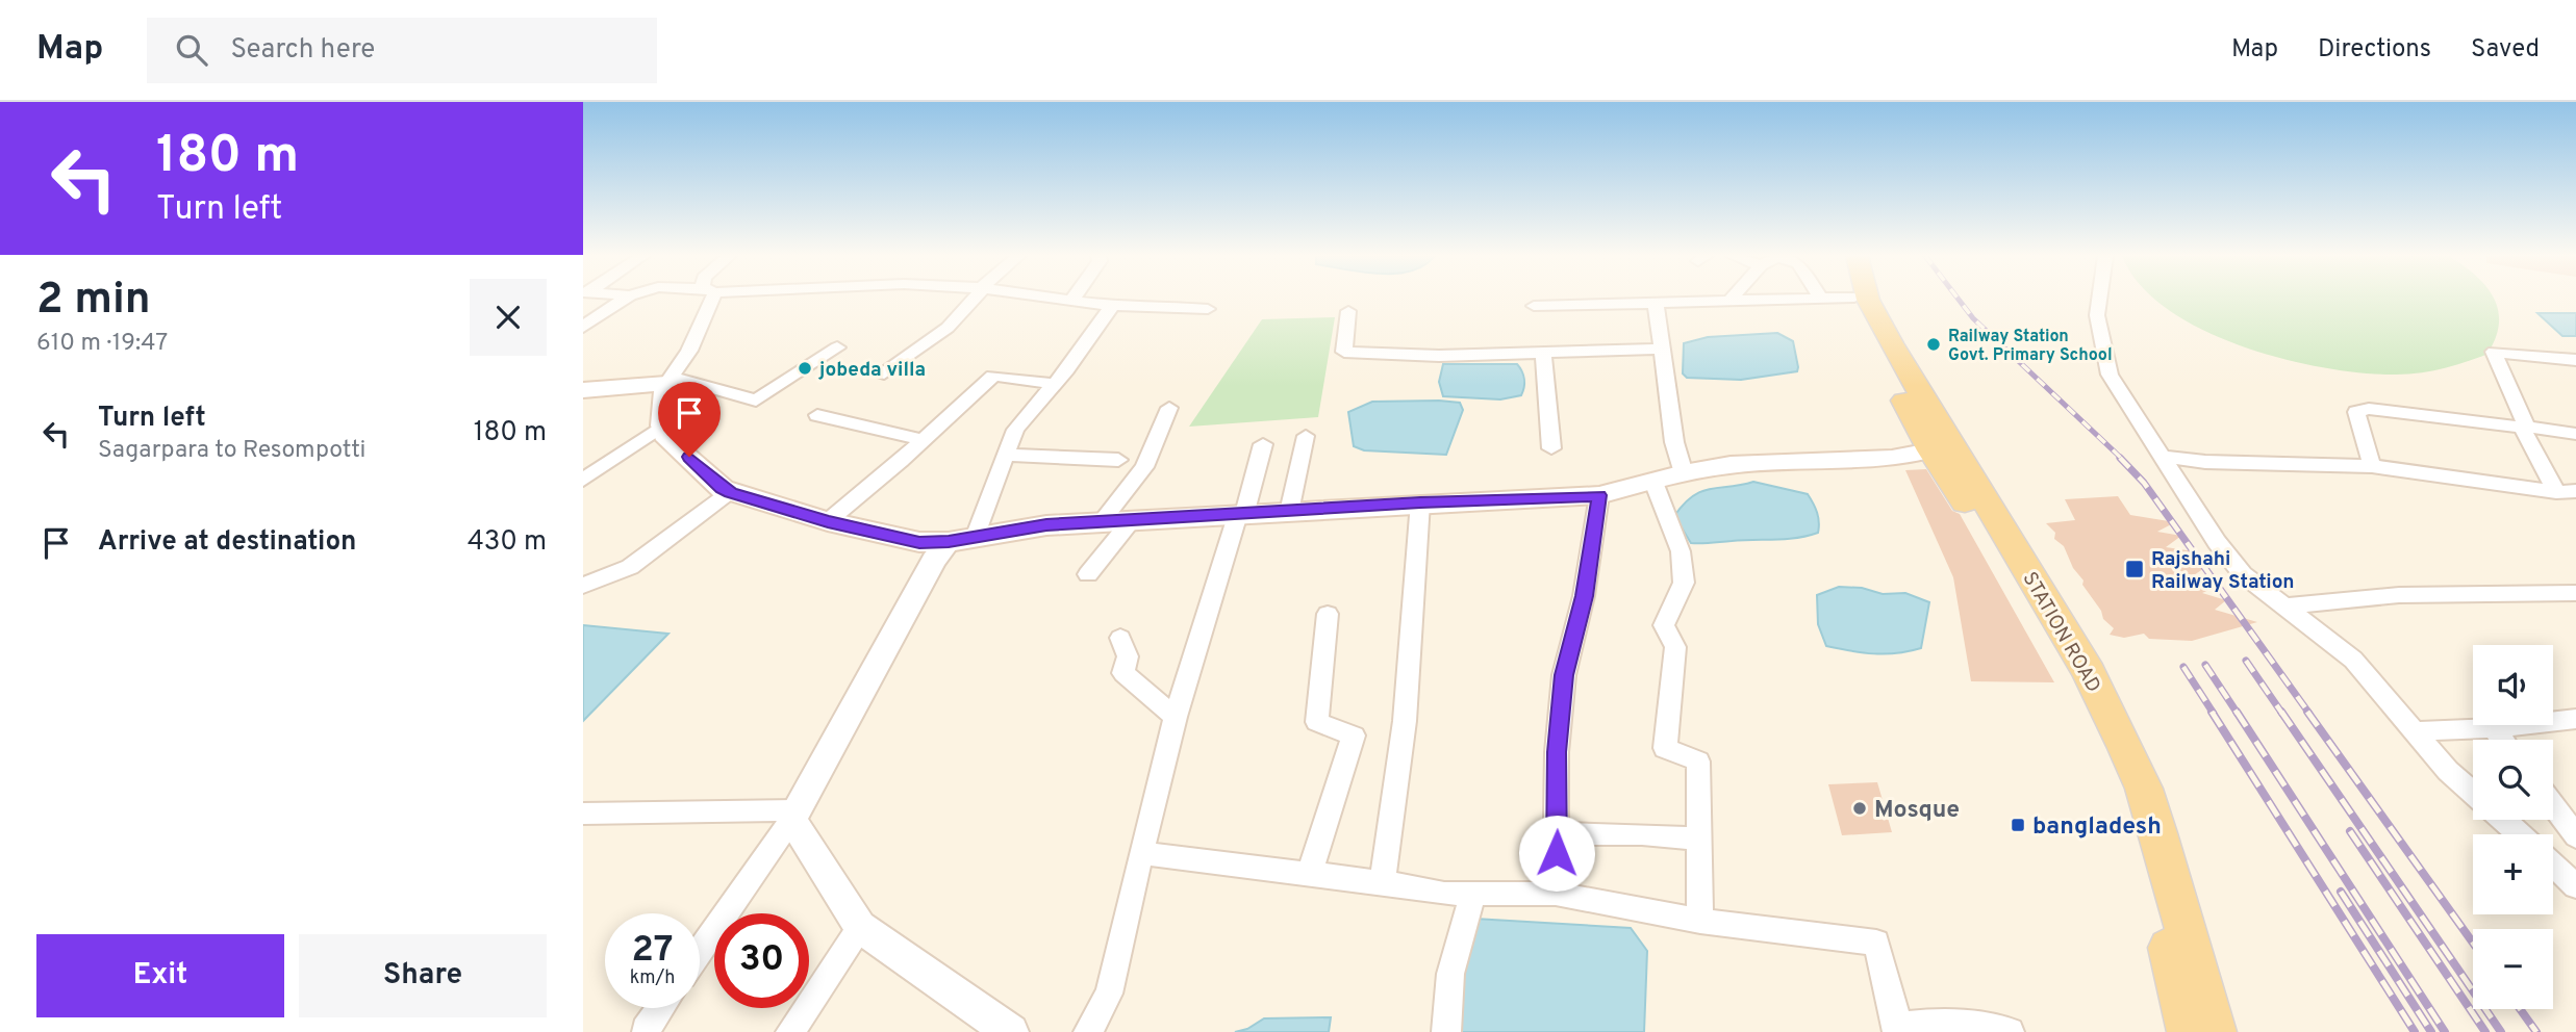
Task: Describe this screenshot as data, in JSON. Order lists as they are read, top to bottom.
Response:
{
  "streets": {
    "main road": ["STATION ROAD"]
  },
  "places": {
    "other": ["Railway Station Govt. Primary School", "jobeda villa", "Mosque"],
    "transit": ["Rajshahi Railway Station", "bangladesh"]
  },
  "page": {
    "header": "Map",
    "search": "Search here",
    "nav": ["Map", "Directions", "Saved"],
    "turn": ["180 m", "Turn left"],
    "heading": ["2 min", "610 m · 19:47"],
    "list": [
      {
        "name": "Turn left",
        "note": "Sagarpara to Resompotti",
        "value": "180 m"
      },
      {
        "name": "Arrive at destination",
        "value": "430 m"
      }
    ],
    "map_buttons": ["+", "−"],
    "speed": "27 km/h",
    "limit": "30",
    "buttons": ["Exit", "Share"]
  }
}
